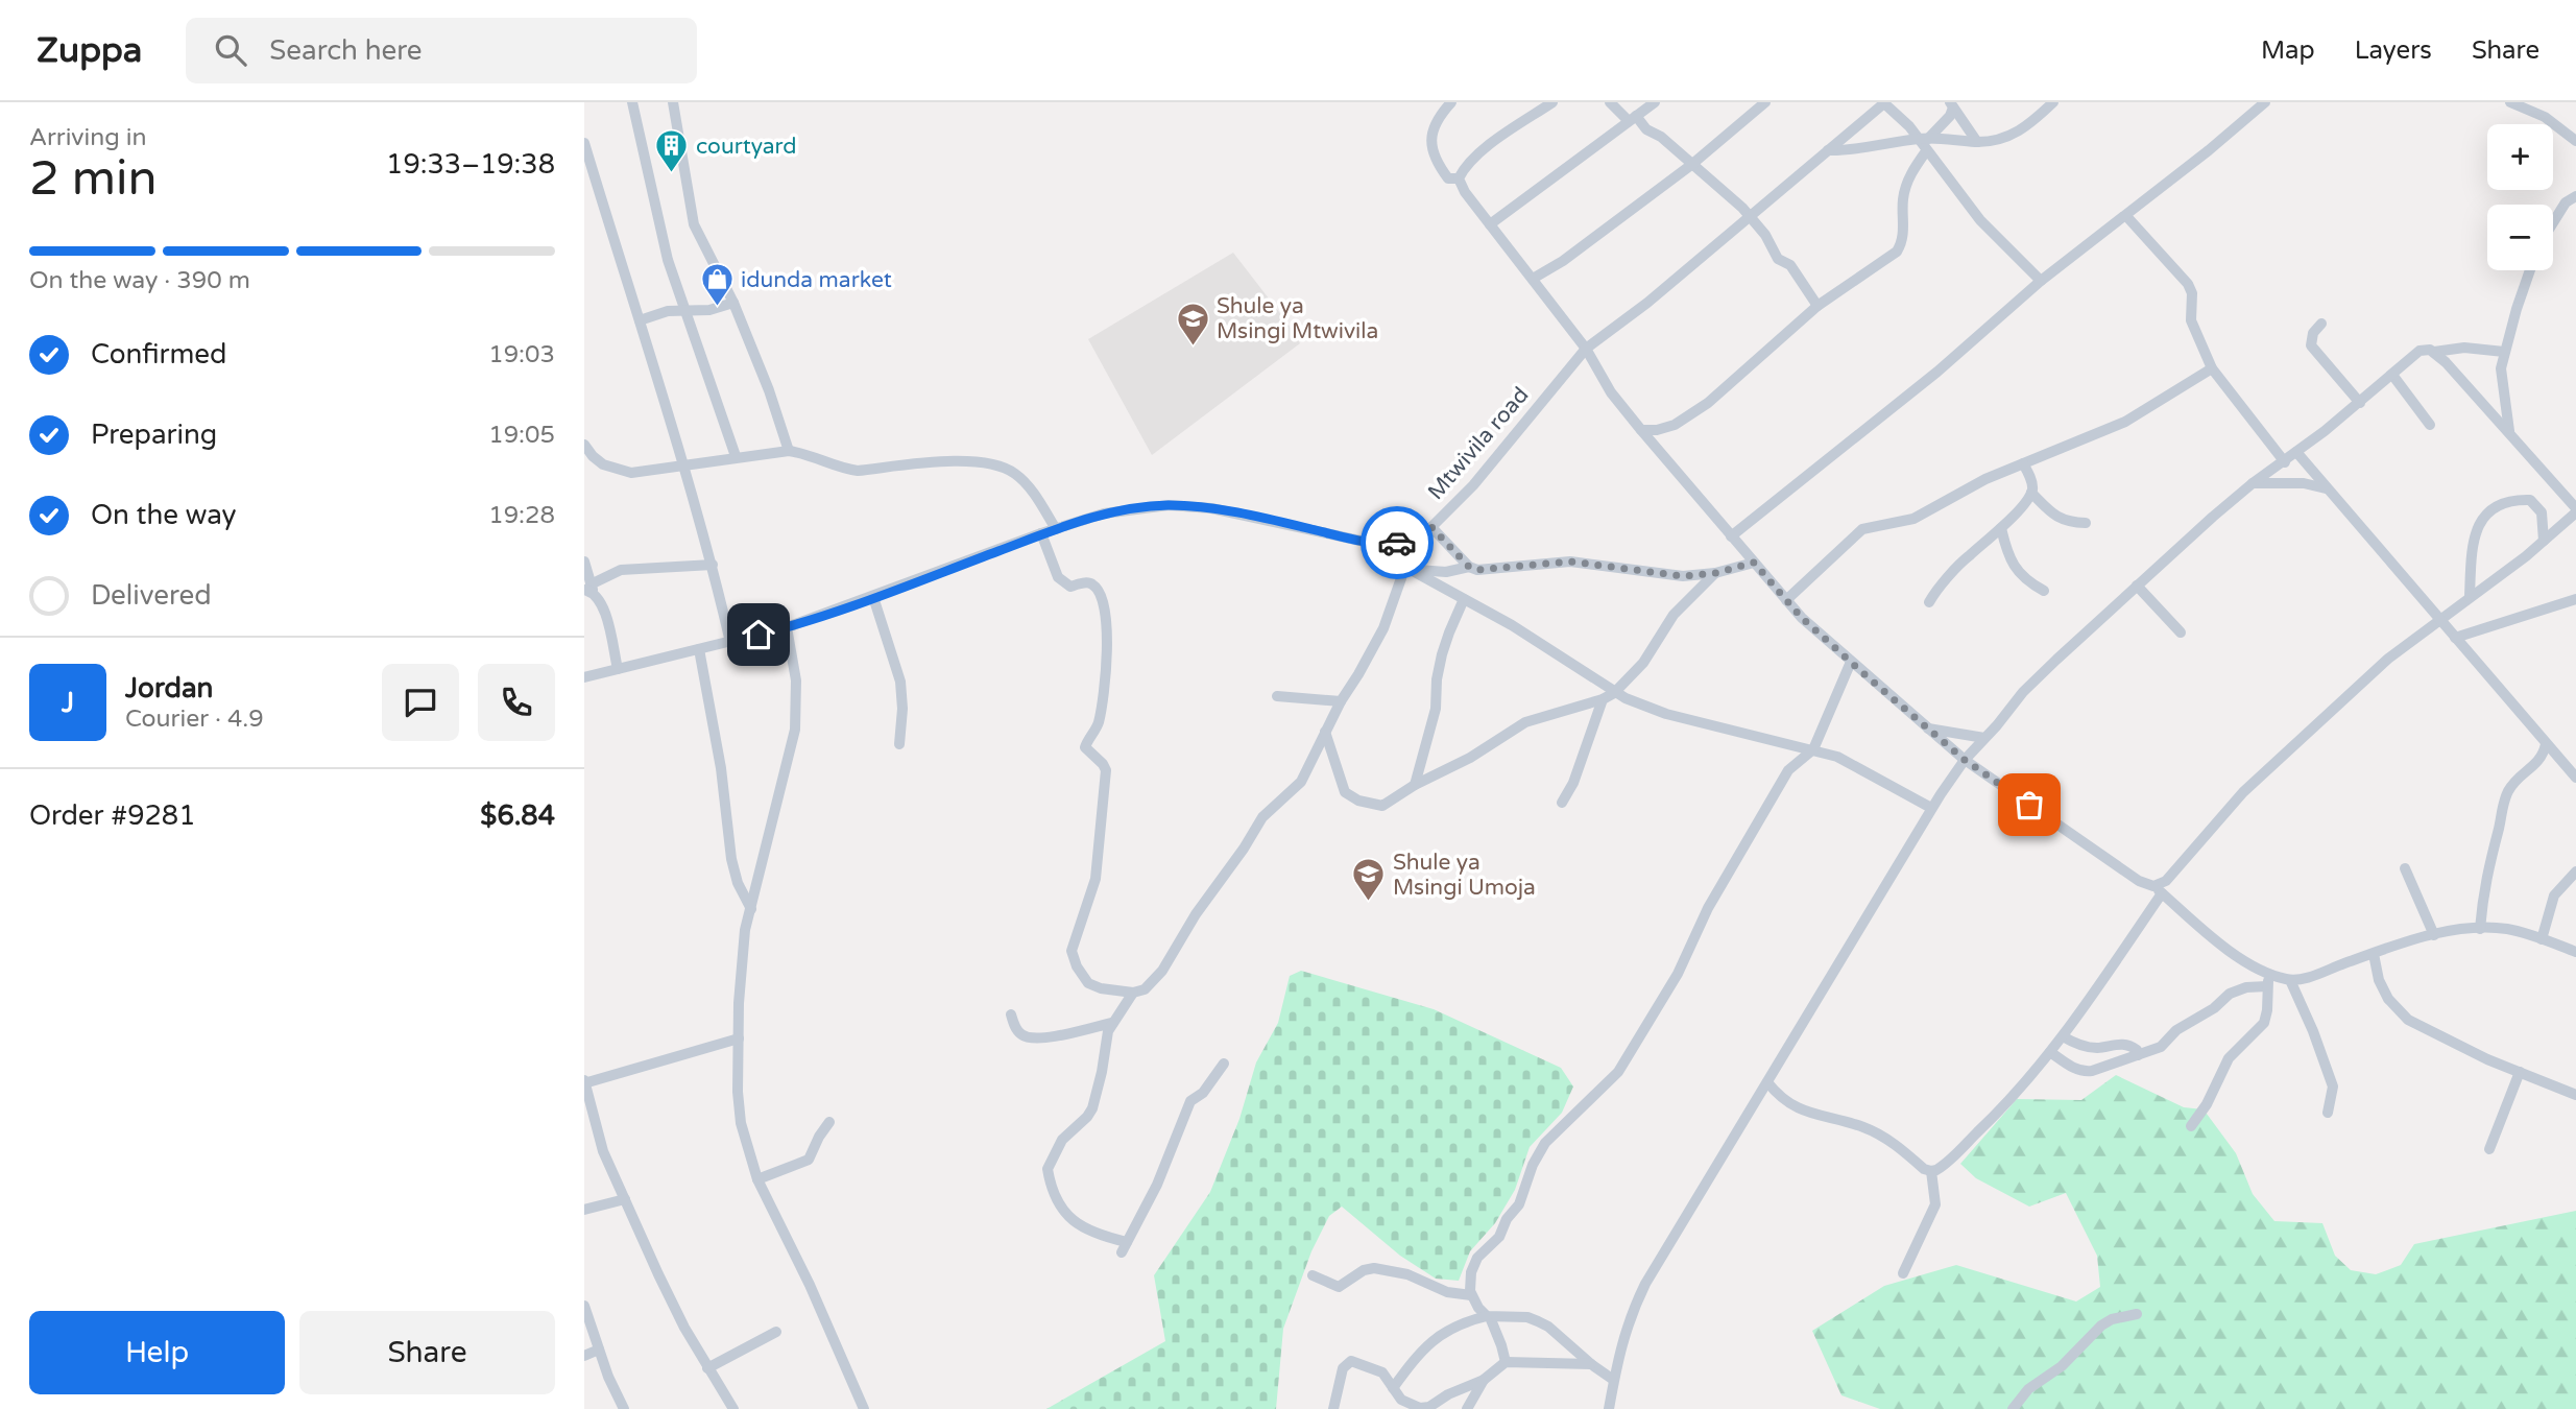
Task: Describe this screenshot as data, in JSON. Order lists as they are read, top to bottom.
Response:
{
  "streets": {
    "street": ["Mtwivila road"]
  },
  "places": {
    "building": ["courtyard"],
    "shop": ["idunda market"],
    "school or university": ["Shule ya Msingi Mtwivila", "Shule ya Msingi Umoja"]
  },
  "page": {
    "header": "Zuppa",
    "search": "Search here",
    "nav": ["Map", "Layers", "Share"],
    "heading": ["2 min", "Arriving in", "19:33–19:38"],
    "panel": [
      "Jordan",
      "Courier · 4.9",
      "Order #9281",
      "$6.84"
    ],
    "map_buttons": ["+", "−"],
    "bar": "On the way · 390 m",
    "list": [
      ["Confirmed", "19:03"],
      ["Preparing", "19:05"],
      ["On the way", "19:28"],
      "Delivered"
    ],
    "round": "J",
    "buttons": ["Help", "Share"]
  }
}
